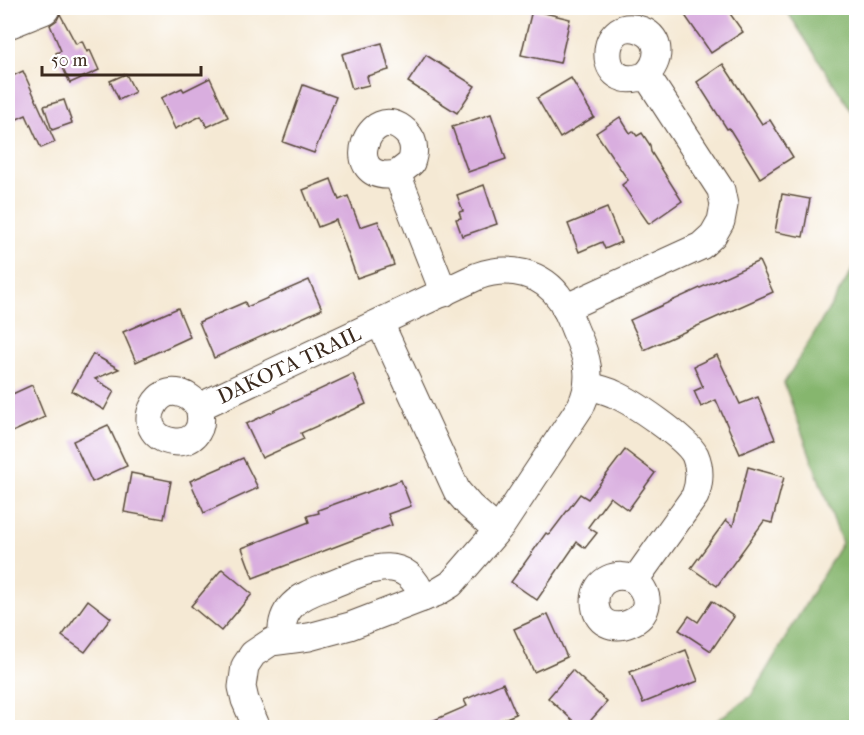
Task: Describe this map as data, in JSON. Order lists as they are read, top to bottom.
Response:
{
  "streets": {
    "street": ["DAKOTA TRAIL"]
  },
  "scale_bar": "50 m"
}
